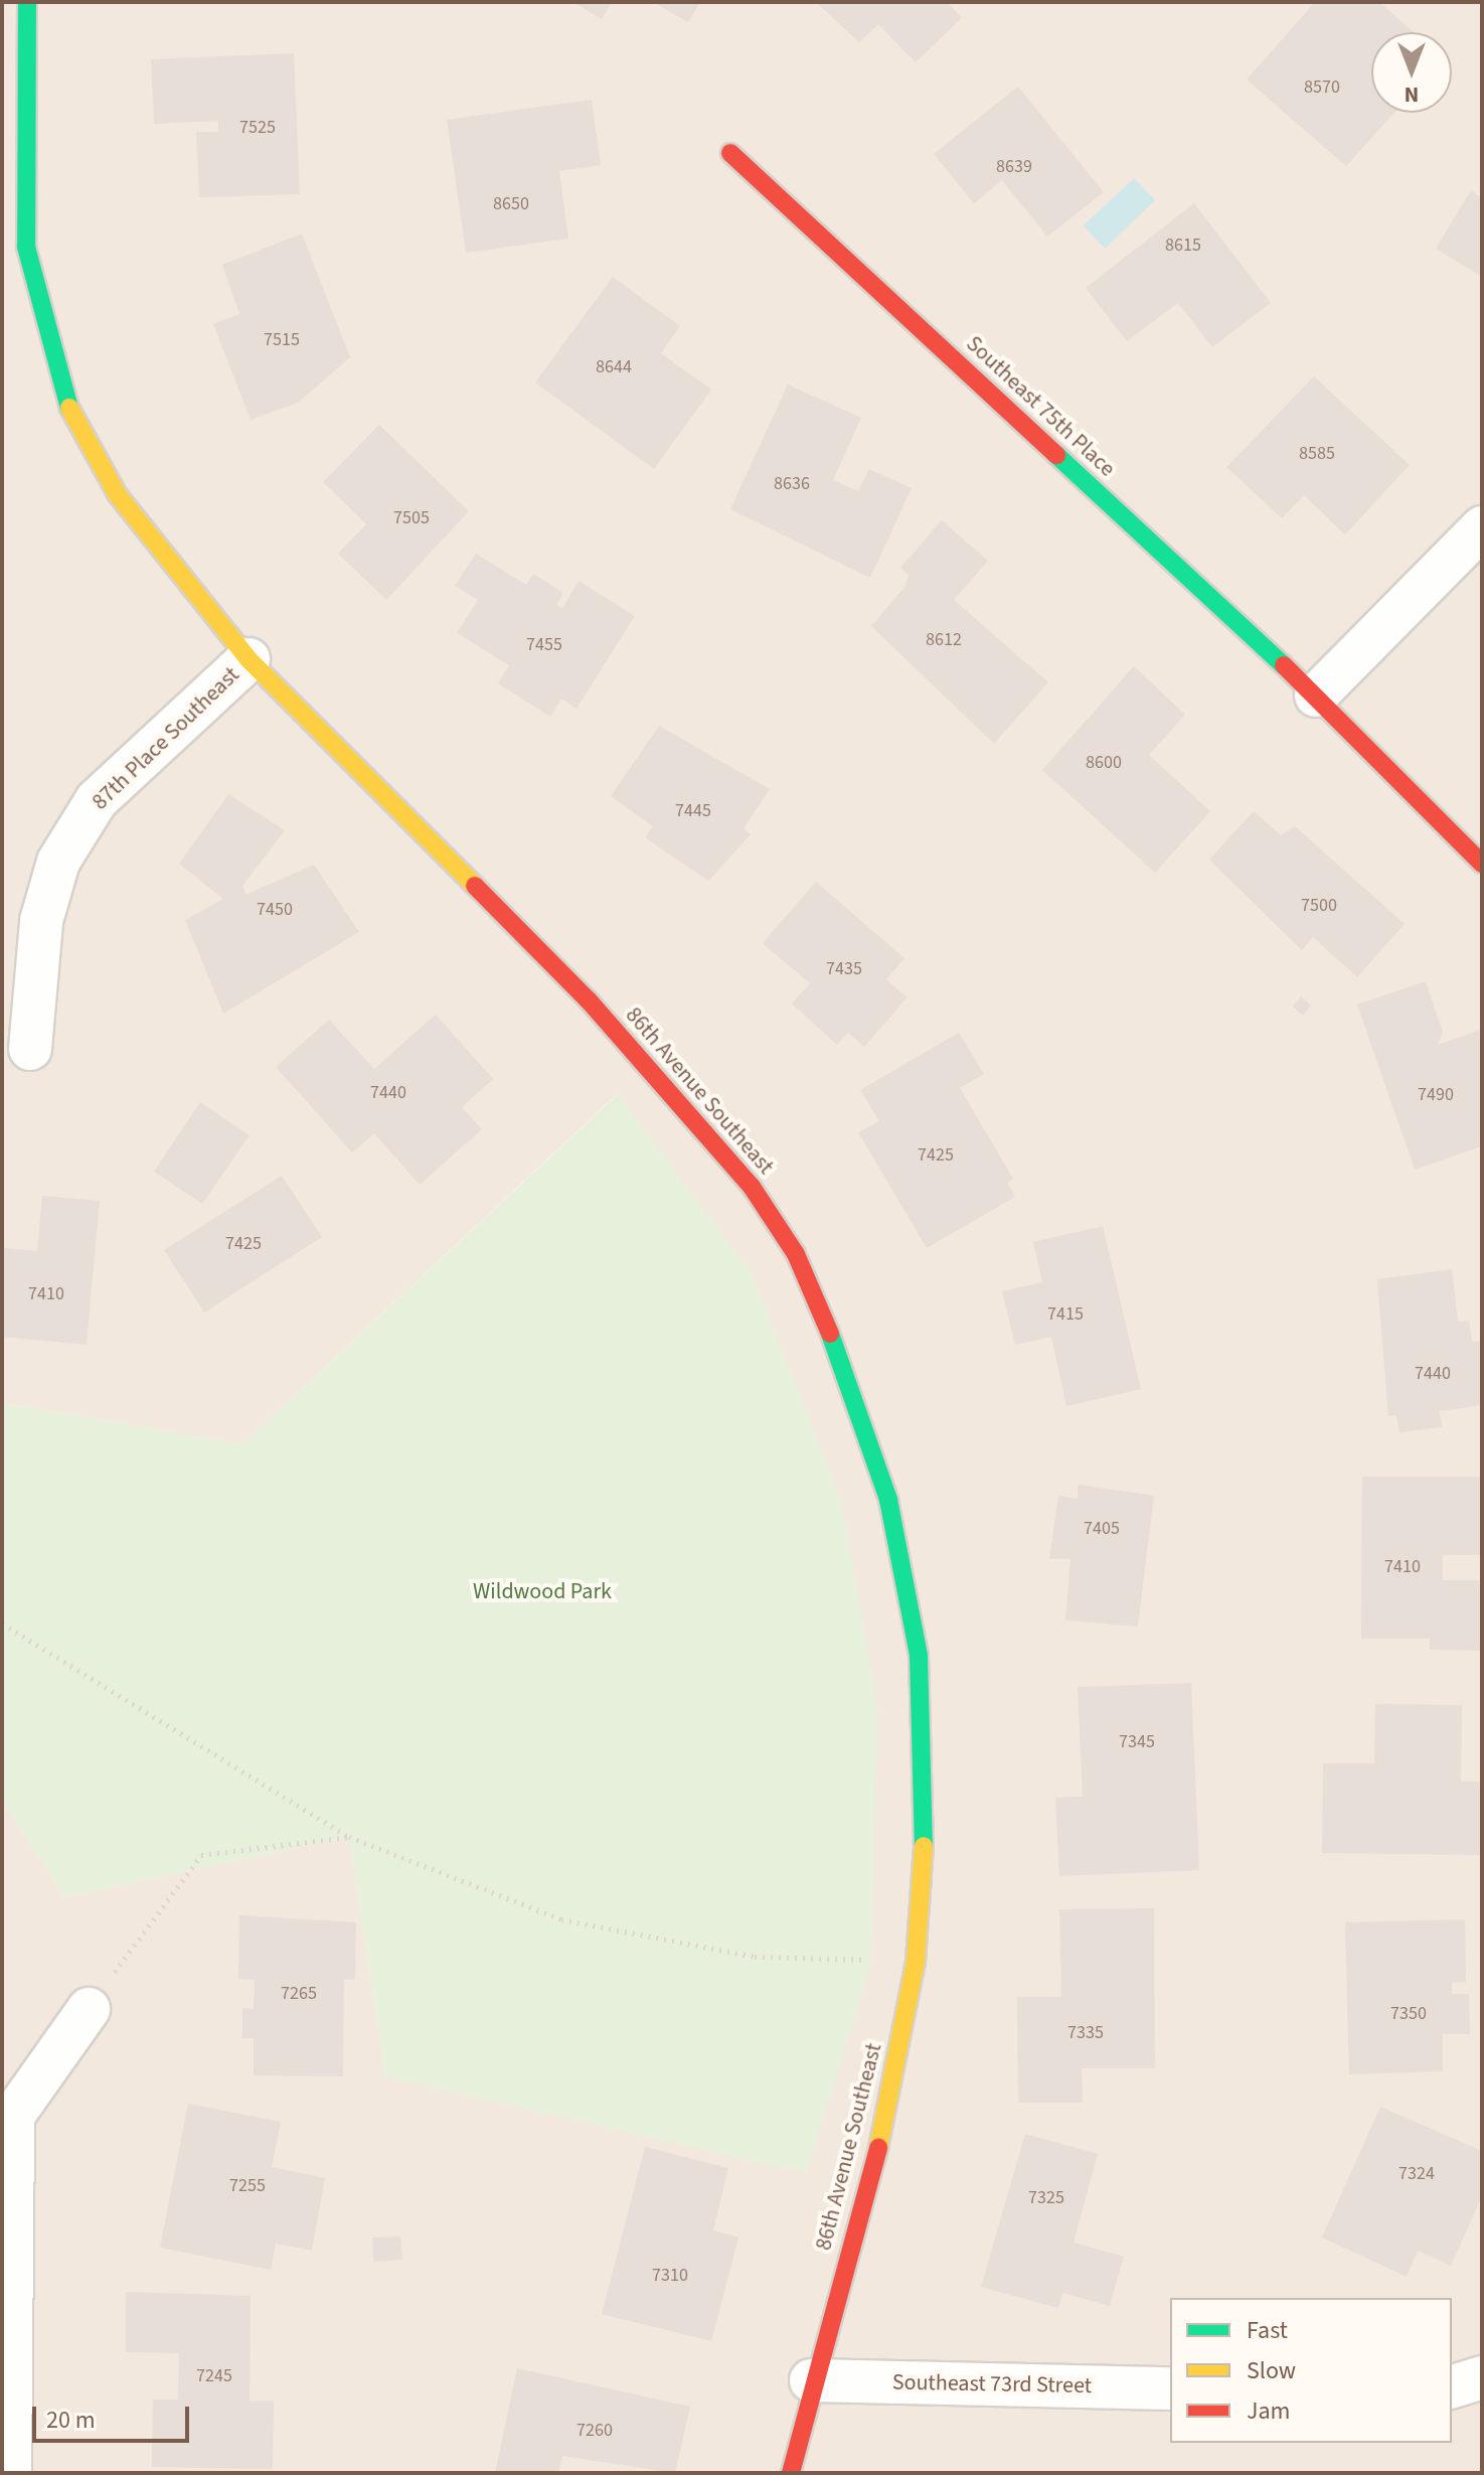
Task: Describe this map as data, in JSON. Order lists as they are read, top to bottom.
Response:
{
  "streets": {
    "street": [
      "Southeast 75th Place",
      "87th Place Southeast",
      "86th Avenue Southeast",
      "Southeast 73rd Street"
    ]
  },
  "crossings": [
    ["87th Place Southeast", "86th Avenue Southeast"],
    ["86th Avenue Southeast", "Southeast 73rd Street"]
  ],
  "parks": ["Wildwood Park"],
  "house_numbers": [
    "8570",
    "7525",
    "8639",
    "8650",
    "8615",
    "7515",
    "8644",
    "8585",
    "8636",
    "7505",
    "8612",
    "7455",
    "8600",
    "7445",
    "7500",
    "7450",
    "7435",
    "7440",
    "7490",
    "7425",
    "7425",
    "7410",
    "7415",
    "7440",
    "7405",
    "7410",
    "7345",
    "7265",
    "7350",
    "7335",
    "7324",
    "7255",
    "7325",
    "7310",
    "7245",
    "7260"
  ],
  "legend": ["Fast", "Slow", "Jam"],
  "scale_bar": "20 m",
  "north": "bottom"
}
